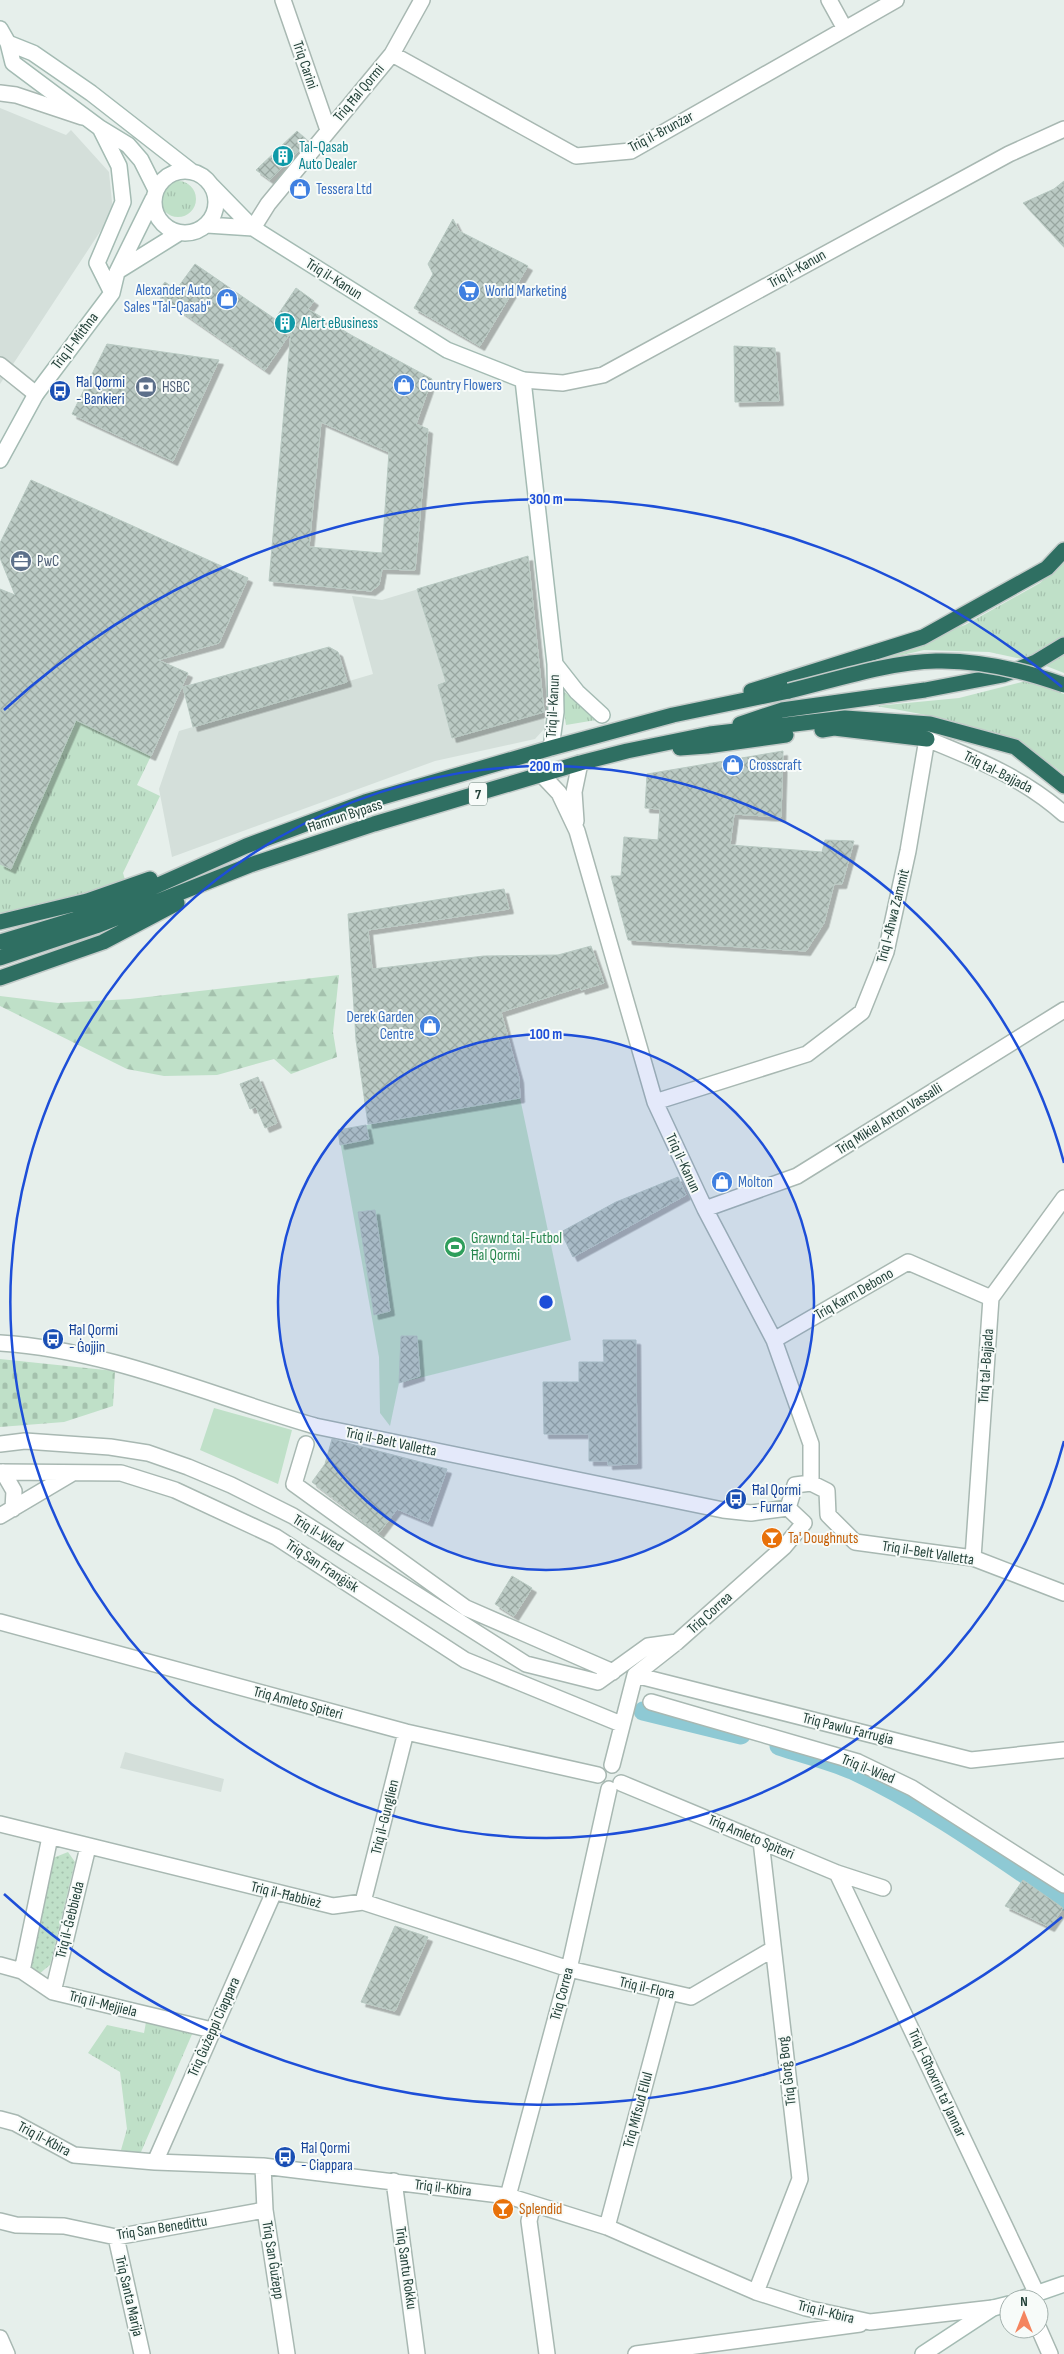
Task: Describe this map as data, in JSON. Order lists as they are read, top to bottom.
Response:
{
  "streets": {
    "highway": ["7", "Ħamrun Bypass"],
    "street": [
      "Triq Carini",
      "Triq Ħal Qormi",
      "Triq il-Brunżar",
      "Triq il-Kanun",
      "Triq il-Mitħna",
      "Triq tal-Bajjada",
      "Triq l-Aħwa Zammit",
      "Triq Mikiel Anton Vassalli",
      "Triq Karm Debono",
      "Triq il-Belt Valletta",
      "Triq il-Wied",
      "Triq San Franġisk",
      "Triq Correa",
      "Triq Amleto Spiteri",
      "Triq Pawlu Farrugia",
      "Triq il-Gunglien",
      "Triq il-Ħabbież",
      "Triq il-Ġebbieda",
      "Triq il-Flora",
      "Triq il-Mejjiela",
      "Triq Ġużeppi Ciappara",
      "Triq Ġorġ Borg",
      "Triq l-Għoxrin ta' Jannar",
      "Triq Mifsud Ellul",
      "Triq il-Kbira",
      "Triq San Benedittu",
      "Triq San Ġużepp",
      "Triq Santu Rokku",
      "Triq Santa Marija"
    ]
  },
  "crossings": [
    ["Triq Carini", "Triq Ħal Qormi"],
    ["Triq Ħal Qormi", "Triq il-Brunżar"],
    ["Triq Ħal Qormi", "Triq il-Kanun"],
    ["Triq il-Kanun", "Triq il-Mitħna"],
    ["Triq il-Kanun", "Ħamrun Bypass"],
    ["Triq il-Kanun", "Triq l-Aħwa Zammit"],
    ["Triq il-Kanun", "Triq Mikiel Anton Vassalli"],
    ["Triq il-Kanun", "Triq Karm Debono"],
    ["Triq il-Kanun", "Triq il-Belt Valletta"],
    ["Triq il-Kanun", "Triq Correa"],
    ["Triq tal-Bajjada", "Triq l-Aħwa Zammit"],
    ["Triq tal-Bajjada", "Triq Karm Debono"],
    ["Triq tal-Bajjada", "Triq il-Belt Valletta"],
    ["Triq il-Belt Valletta", "Triq Correa"],
    ["Triq il-Wied", "Triq Correa"],
    ["Triq Correa", "Triq Amleto Spiteri"],
    ["Triq Correa", "Triq Pawlu Farrugia"],
    ["Triq Correa", "Triq il-Ħabbież"],
    ["Triq Correa", "Triq il-Flora"],
    ["Triq Correa", "Triq il-Kbira"],
    ["Triq Amleto Spiteri", "Triq il-Gunglien"],
    ["Triq Amleto Spiteri", "Triq Ġorġ Borg"],
    ["Triq Amleto Spiteri", "Triq l-Għoxrin ta' Jannar"],
    ["Triq il-Gunglien", "Triq il-Ħabbież"],
    ["Triq il-Ħabbież", "Triq il-Ġebbieda"],
    ["Triq il-Ħabbież", "Triq il-Flora"],
    ["Triq il-Ħabbież", "Triq Ġużeppi Ciappara"],
    ["Triq il-Ġebbieda", "Triq il-Mejjiela"],
    ["Triq il-Flora", "Triq Ġorġ Borg"],
    ["Triq il-Flora", "Triq Mifsud Ellul"],
    ["Triq il-Mejjiela", "Triq Ġużeppi Ciappara"],
    ["Triq Ġużeppi Ciappara", "Triq il-Kbira"],
    ["Triq Ġorġ Borg", "Triq il-Kbira"],
    ["Triq Mifsud Ellul", "Triq il-Kbira"],
    ["Triq il-Kbira", "Triq San Ġużepp"],
    ["Triq il-Kbira", "Triq Santu Rokku"],
    ["Triq San Benedittu", "Triq San Ġużepp"],
    ["Triq San Benedittu", "Triq Santa Marija"]
  ],
  "places": {
    "building": ["Tal-Qasab Auto Dealer", "Alert eBusiness"],
    "shop": [
      "Tessera Ltd",
      "Alexander Auto Sales \"Tal-Qasab\"",
      "Country Flowers",
      "Crosscraft",
      "Derek Garden Centre",
      "Molton"
    ],
    "supermarket": ["World Marketing"],
    "bank": ["HSBC"],
    "bus stop": [
      "Ħal Qormi - Bankieri",
      "Ħal Qormi - Ġojjin",
      "Ħal Qormi - Furnar",
      "Ħal Qormi - Ciappara"
    ],
    "office": ["PwC"],
    "sports": ["Grawnd tal-Futbol Ħal Qormi"],
    "bar": ["Ta' Doughnuts", "Splendid"]
  },
  "north": "top",
  "rings": ["300 m", "200 m", "100 m"]
}
